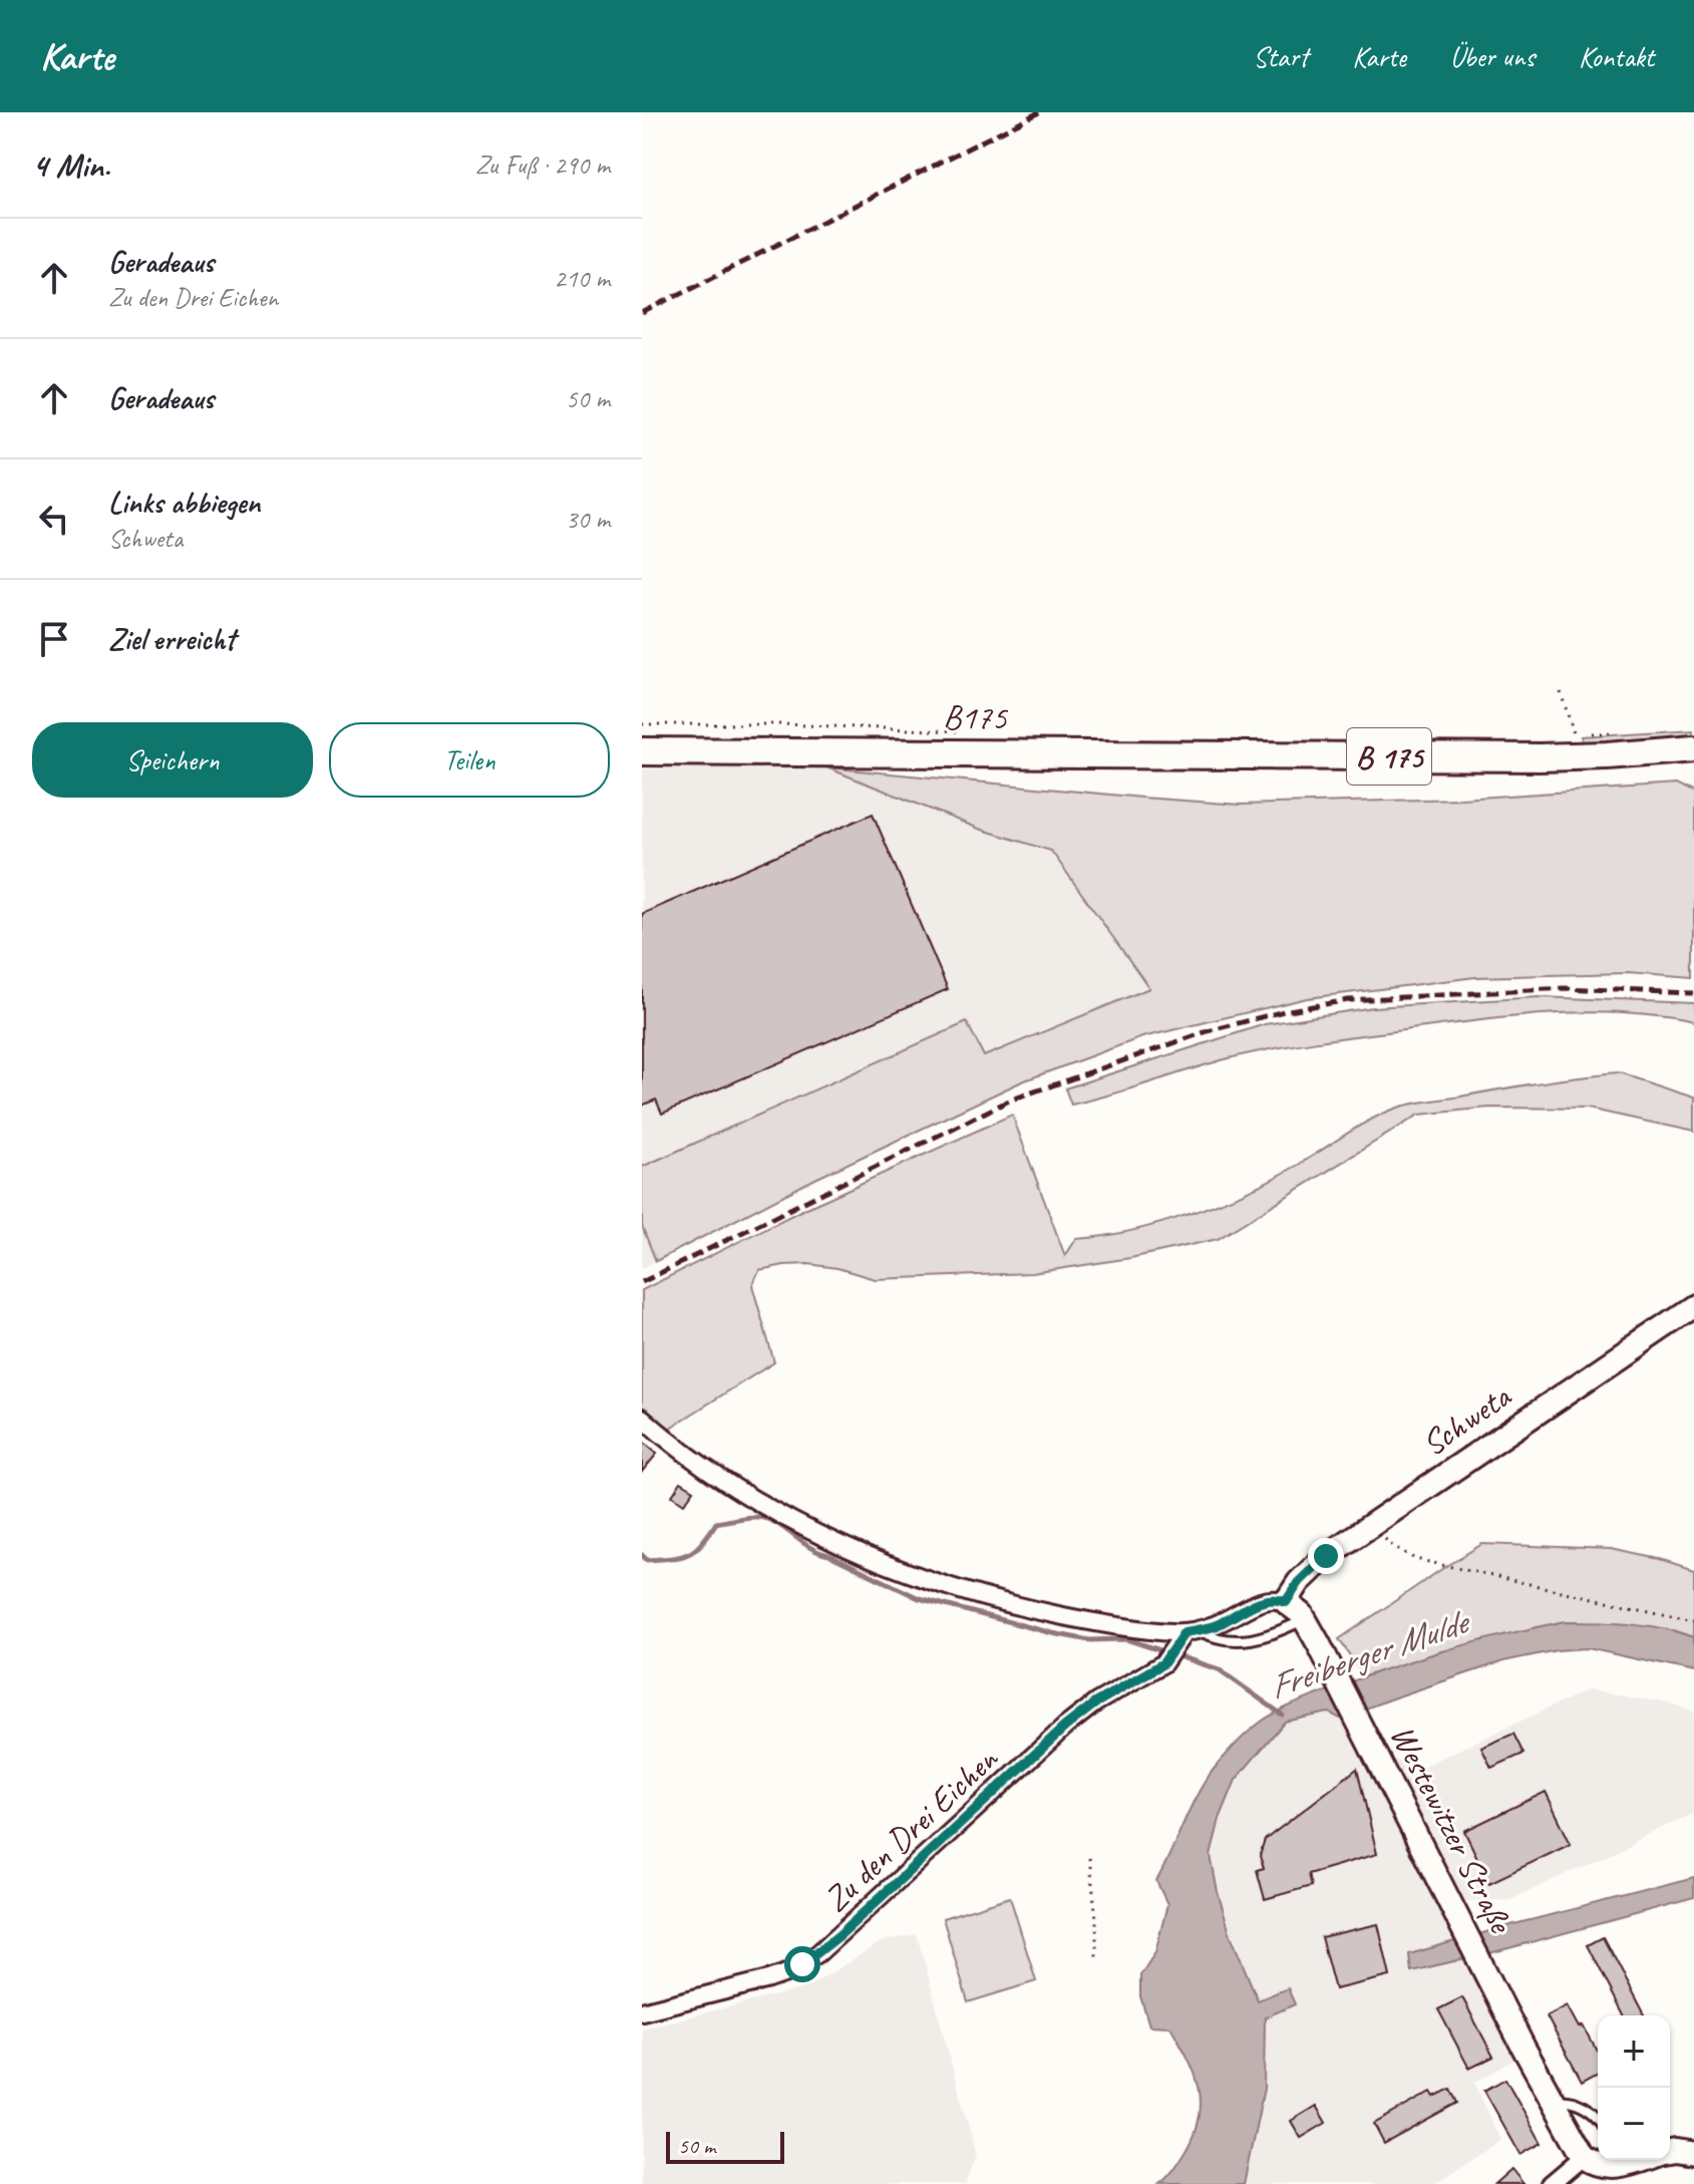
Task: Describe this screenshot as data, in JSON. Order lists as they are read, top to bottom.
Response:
{
  "streets": {
    "main road": ["B175", "B 175"],
    "street": ["Schweta", "Westewitzer Straße", "Zu den Drei Eichen"]
  },
  "crossings": [
    ["B175", "B 175"],
    ["Schweta", "Westewitzer Straße"]
  ],
  "water": ["Freiberger Mulde"],
  "scale_bar": "50 m",
  "page": {
    "header": "Karte",
    "nav": [
      "Start",
      "Karte",
      "Über uns",
      "Kontakt"
    ],
    "heading": ["4 Min.", "Zu Fuß · 290 m"],
    "list": [
      ["Geradeaus", "Zu den Drei Eichen", "210 m"],
      ["Geradeaus", "50 m"],
      ["Links abbiegen", "Schweta", "30 m"],
      "Ziel erreicht"
    ],
    "buttons": ["Speichern", "Teilen"],
    "map_buttons": ["+", "−"],
    "scale": "50 m"
  }
}
